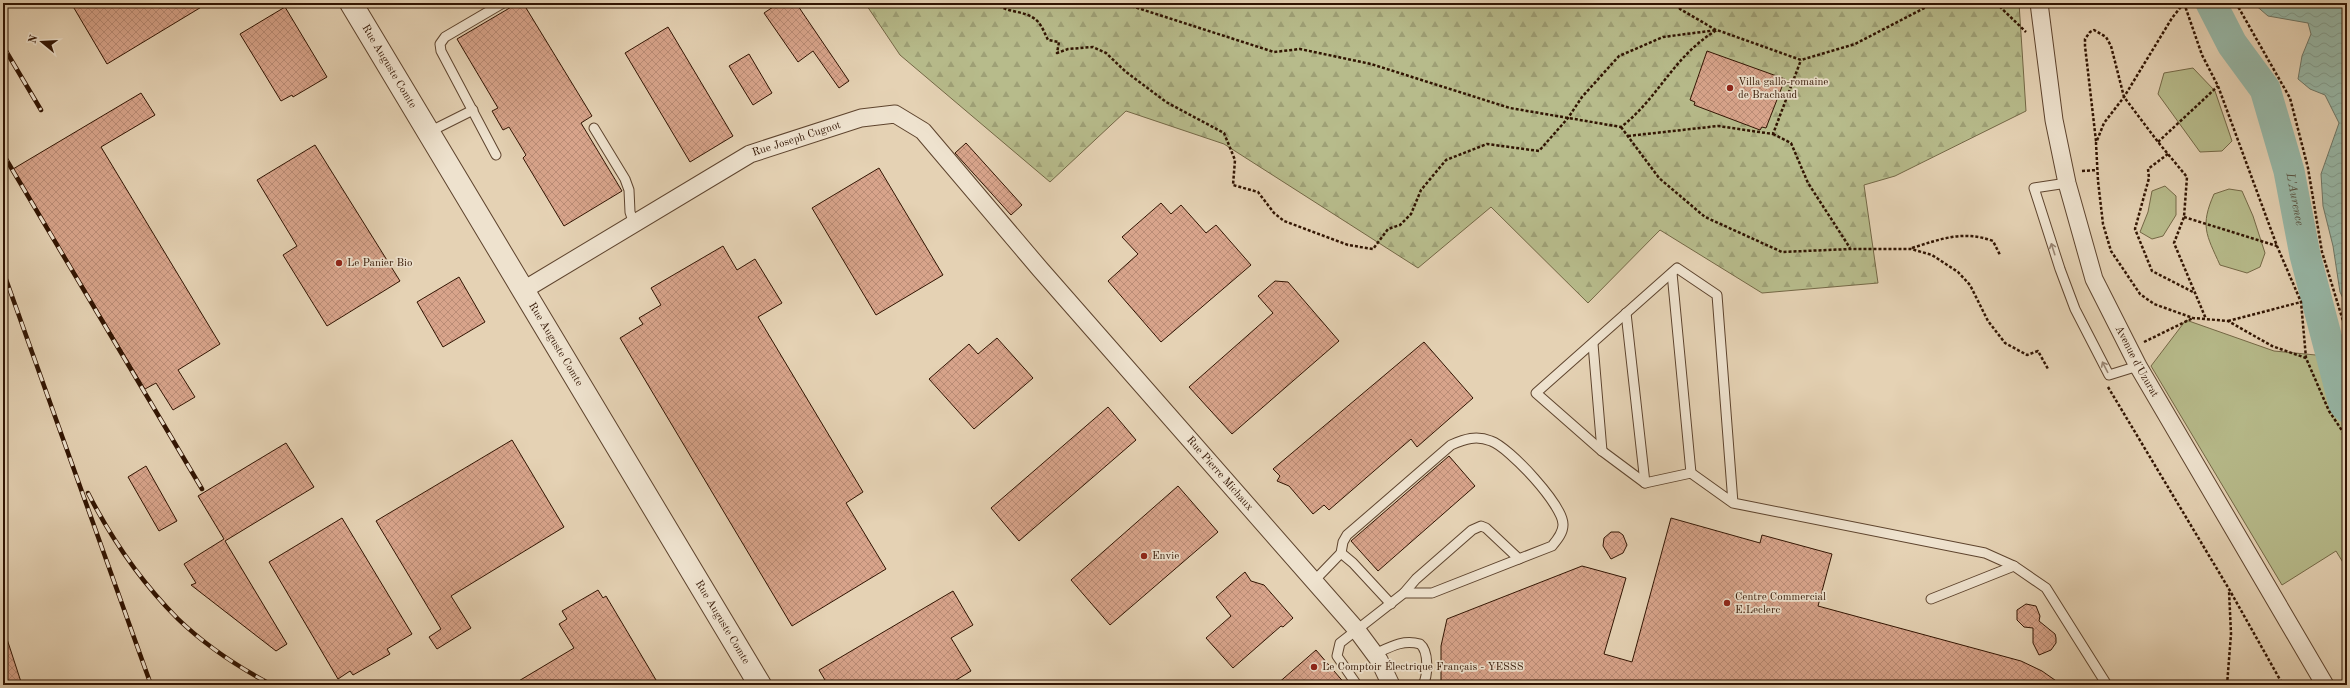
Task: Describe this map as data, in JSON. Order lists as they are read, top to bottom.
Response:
{
  "streets": {
    "street": [
      "Rue Auguste Comte",
      "Rue Joseph Cugnot",
      "Avenue d'Uzurat",
      "Rue Pierre Michaux"
    ]
  },
  "crossings": [
    ["Rue Auguste Comte", "Rue Joseph Cugnot"],
    ["Rue Joseph Cugnot", "Rue Pierre Michaux"]
  ],
  "water": ["L'Aurence"],
  "places": [
    "Villa gallo-romaine de Brachaud",
    "Le Panier Bio",
    "Envie",
    "Centre Commercial E.Leclerc",
    "Le Comptoir Électrique Français - YESSS"
  ],
  "north": "left"
}
